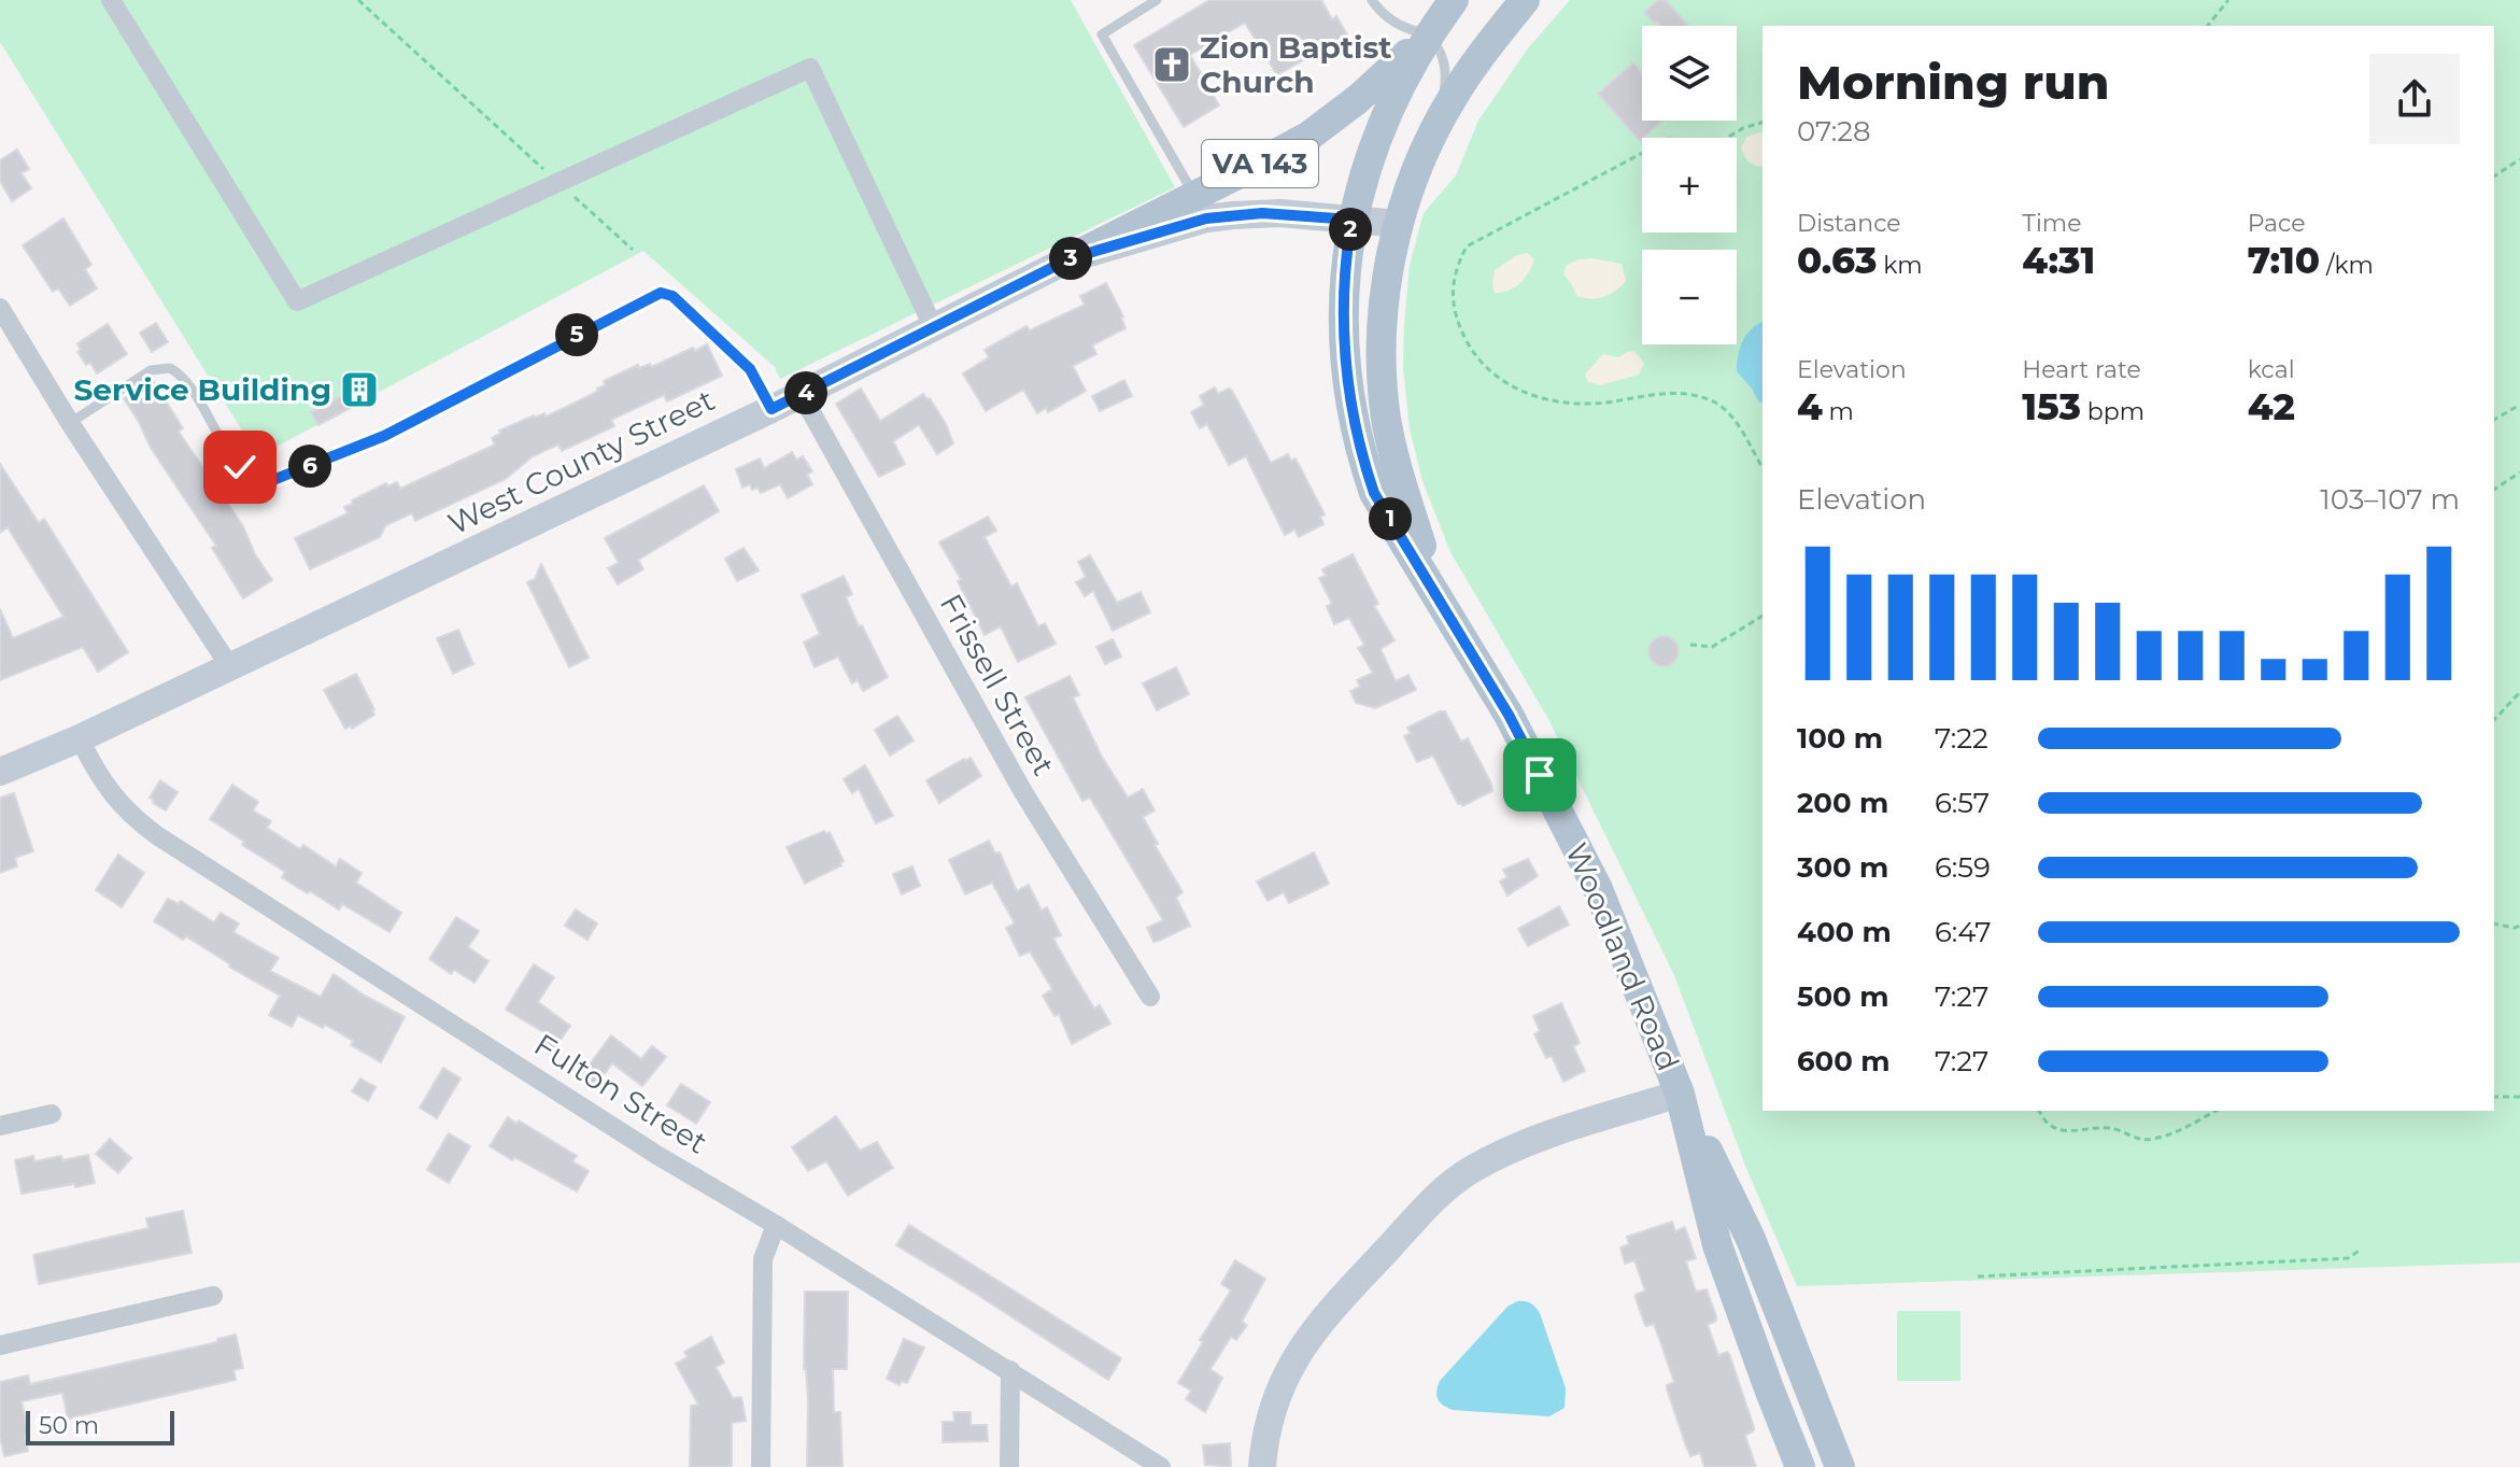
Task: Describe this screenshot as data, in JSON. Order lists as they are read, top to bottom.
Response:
{
  "streets": {
    "main road": ["VA 143", "West County Street", "Woodland Road"],
    "street": ["Frissell Street", "Fulton Street"]
  },
  "crossings": [
    ["VA 143", "West County Street"],
    ["VA 143", "Woodland Road"],
    ["West County Street", "Frissell Street"],
    ["West County Street", "Fulton Street"]
  ],
  "places": {
    "church": ["Zion Baptist Church"],
    "building": ["Service Building"]
  },
  "scale_bar": "50 m",
  "page": {
    "map_buttons": ["+", "−"],
    "heading": ["Morning run", "07:28"],
    "stats": [
      ["Distance", "0.63 km"],
      ["Time", "4:31"],
      ["Pace", "7:10 /km"],
      ["Elevation", "4 m"],
      ["Heart rate", "153 bpm"],
      ["kcal", "42"]
    ],
    "pins": [
      "2",
      "3",
      "5",
      "4",
      "6",
      "1"
    ],
    "chart": ["Elevation", "103–107 m"],
    "list": [
      {
        "name": "100 m",
        "note": "7:22"
      },
      {
        "name": "200 m",
        "note": "6:57"
      },
      {
        "name": "300 m",
        "note": "6:59"
      },
      {
        "name": "400 m",
        "note": "6:47"
      },
      {
        "name": "500 m",
        "note": "7:27"
      },
      {
        "name": "600 m",
        "note": "7:27"
      }
    ],
    "scale": "50 m"
  }
}
